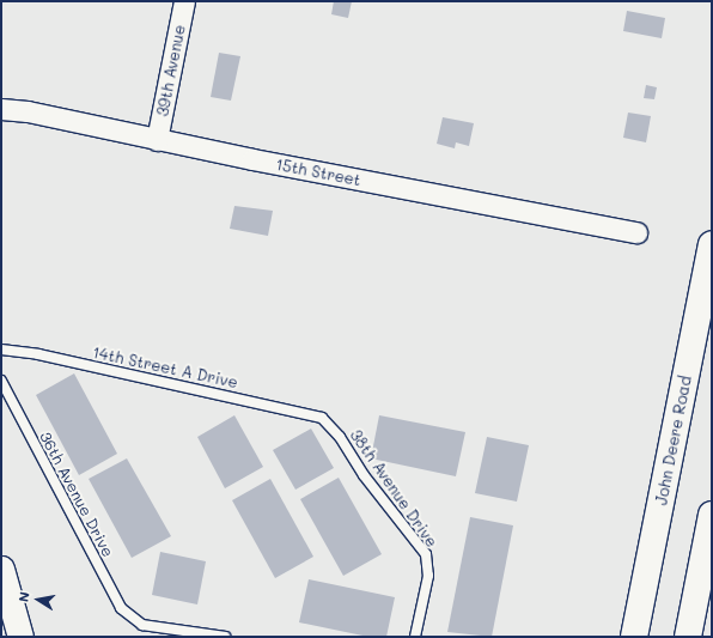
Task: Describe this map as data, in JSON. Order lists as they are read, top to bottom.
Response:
{
  "streets": {
    "highway": ["John Deere Road"],
    "street": ["39th Avenue", "15th Street"],
    "lane": ["14th Street A Drive", "38th Avenue Drive", "36th Avenue Drive"]
  },
  "crossings": [
    ["39th Avenue", "15th Street"],
    ["14th Street A Drive", "38th Avenue Drive"]
  ],
  "north": "left"
}
